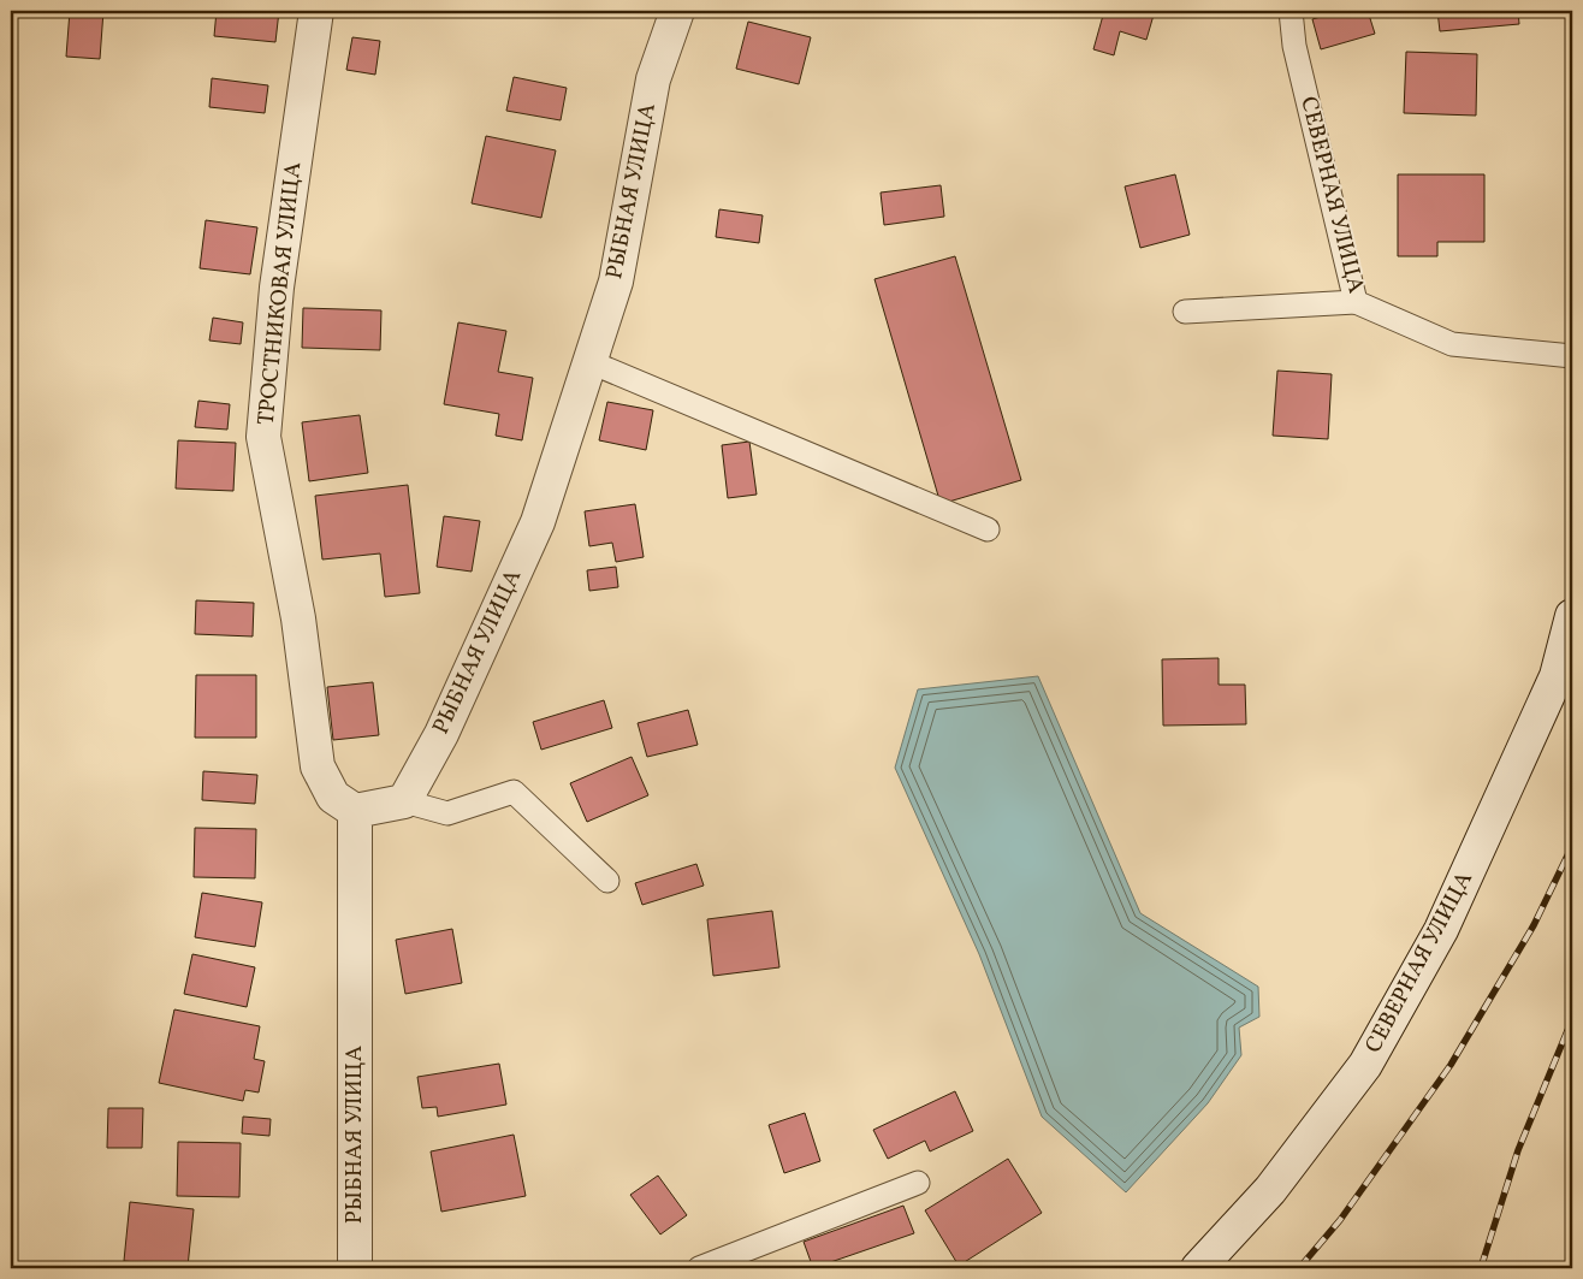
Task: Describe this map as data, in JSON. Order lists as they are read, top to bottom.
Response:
{
  "streets": {
    "street": ["РЫБНАЯ УЛИЦА", "СЕВЕРНАЯ УЛИЦА", "ТРОСТНИКОВАЯ УЛИЦА"]
  },
  "crossings": [
    ["РЫБНАЯ УЛИЦА", "ТРОСТНИКОВАЯ УЛИЦА"]
  ]
}
